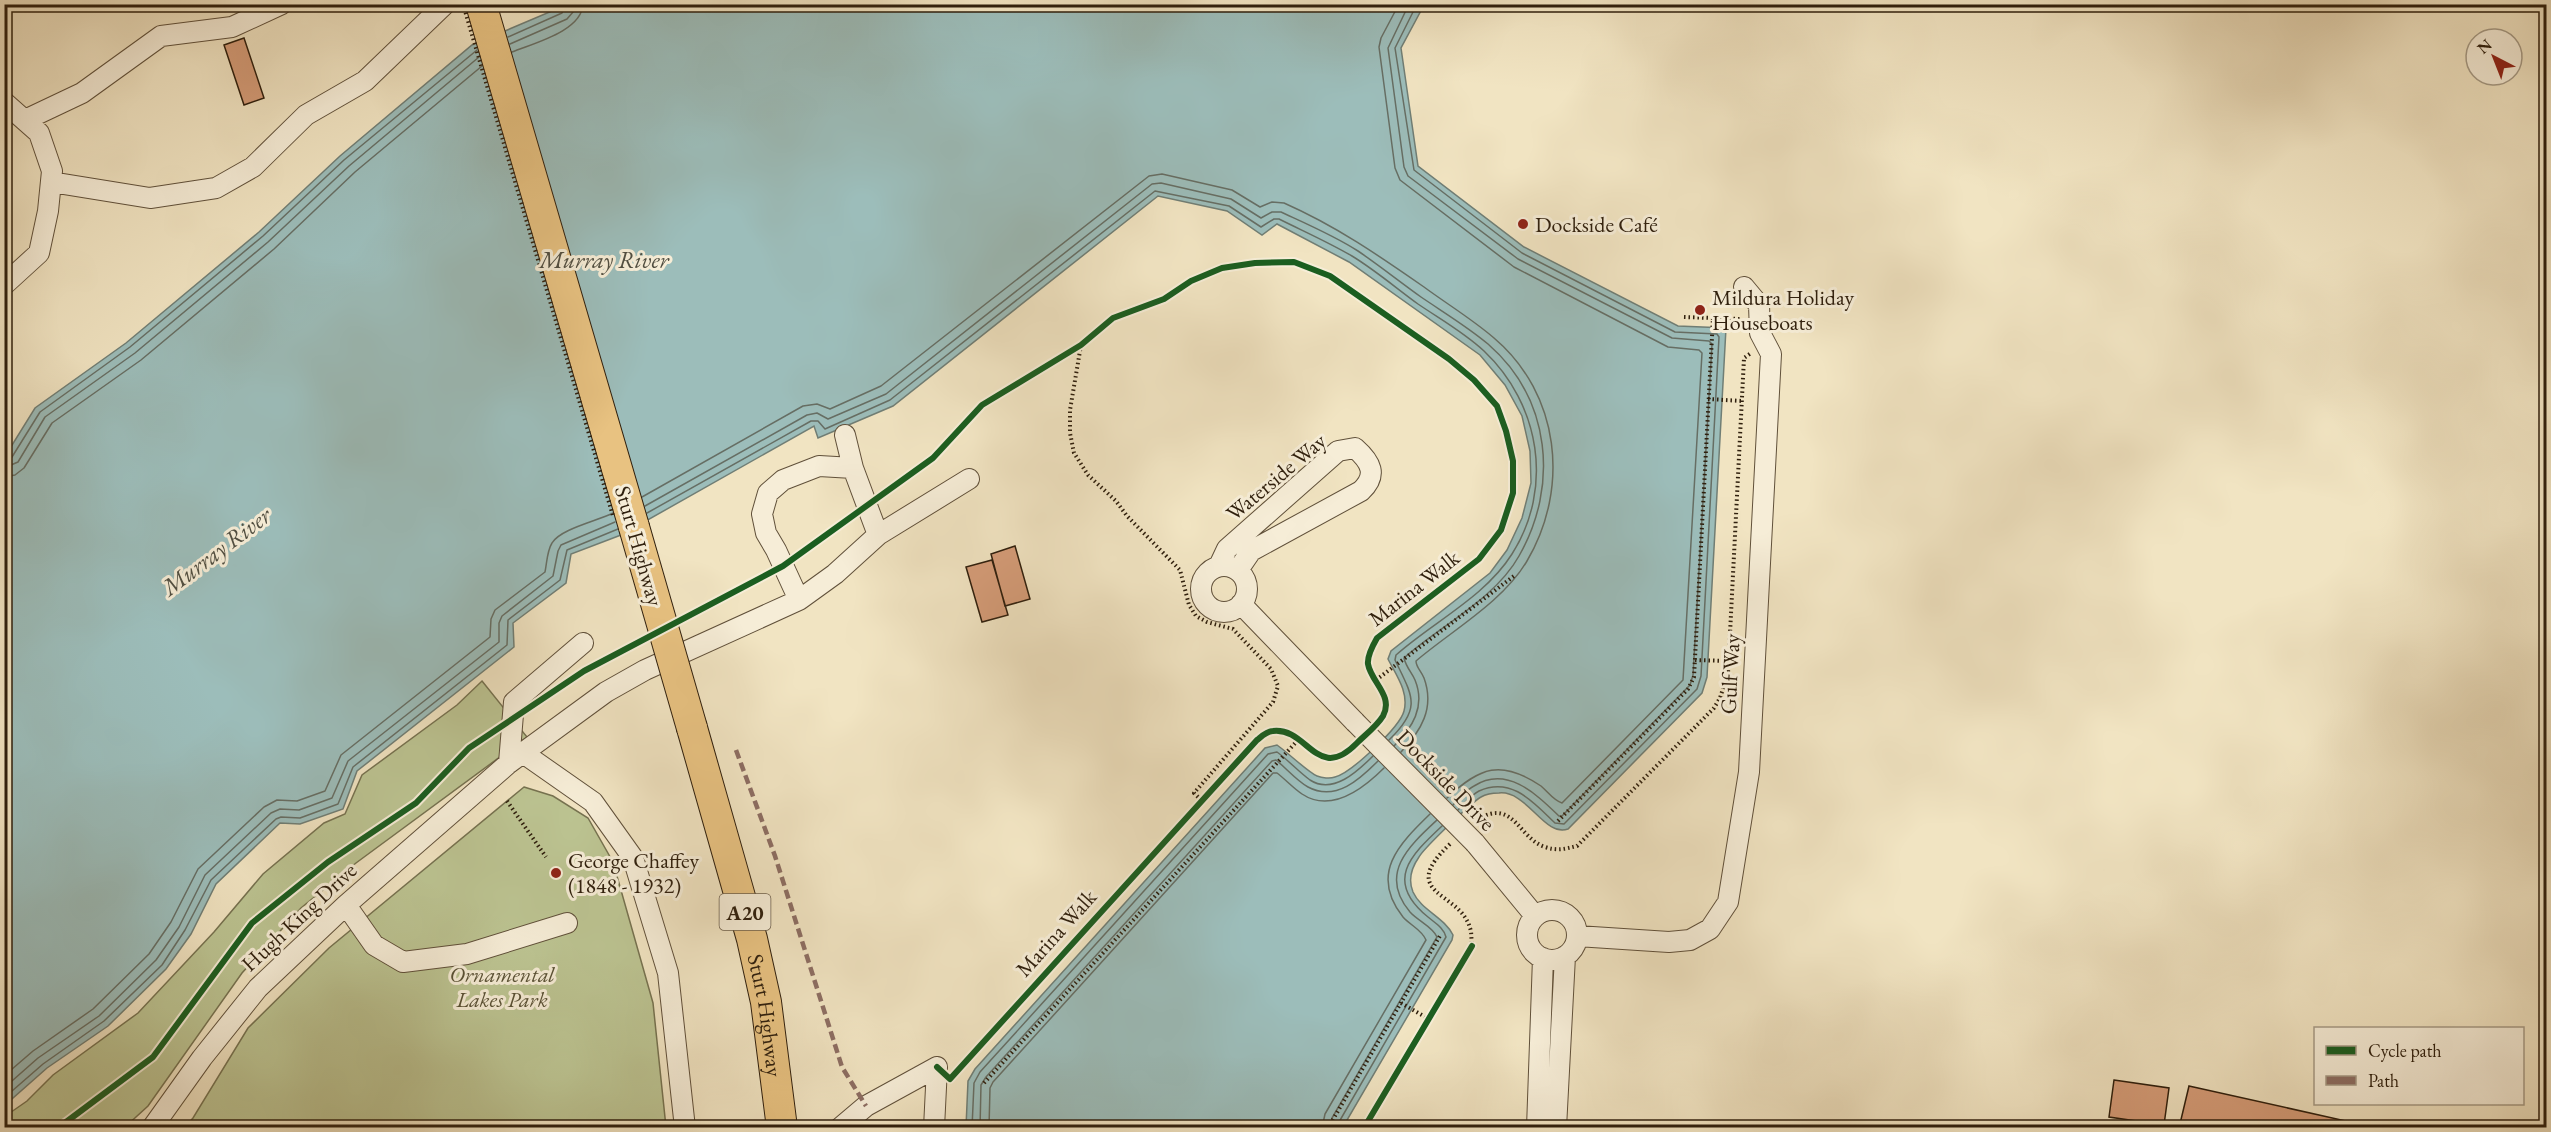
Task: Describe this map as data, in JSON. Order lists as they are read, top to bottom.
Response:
{
  "streets": {
    "highway": ["Sturt Highway", "A20"],
    "street": [
      "Waterside Way",
      "Gulf Way",
      "Dockside Drive",
      "Hugh King Drive"
    ],
    "cycle path": ["Marina Walk"]
  },
  "crossings": [
    ["Waterside Way", "Dockside Drive"],
    ["Gulf Way", "Dockside Drive"]
  ],
  "water": ["Murray River"],
  "parks": ["Ornamental Lakes Park"],
  "places": ["Dockside Café", "Mildura Holiday Houseboats", "George Chaffey (1848 - 1932)"],
  "legend": ["Cycle path", "Path"],
  "north": "top left"
}
